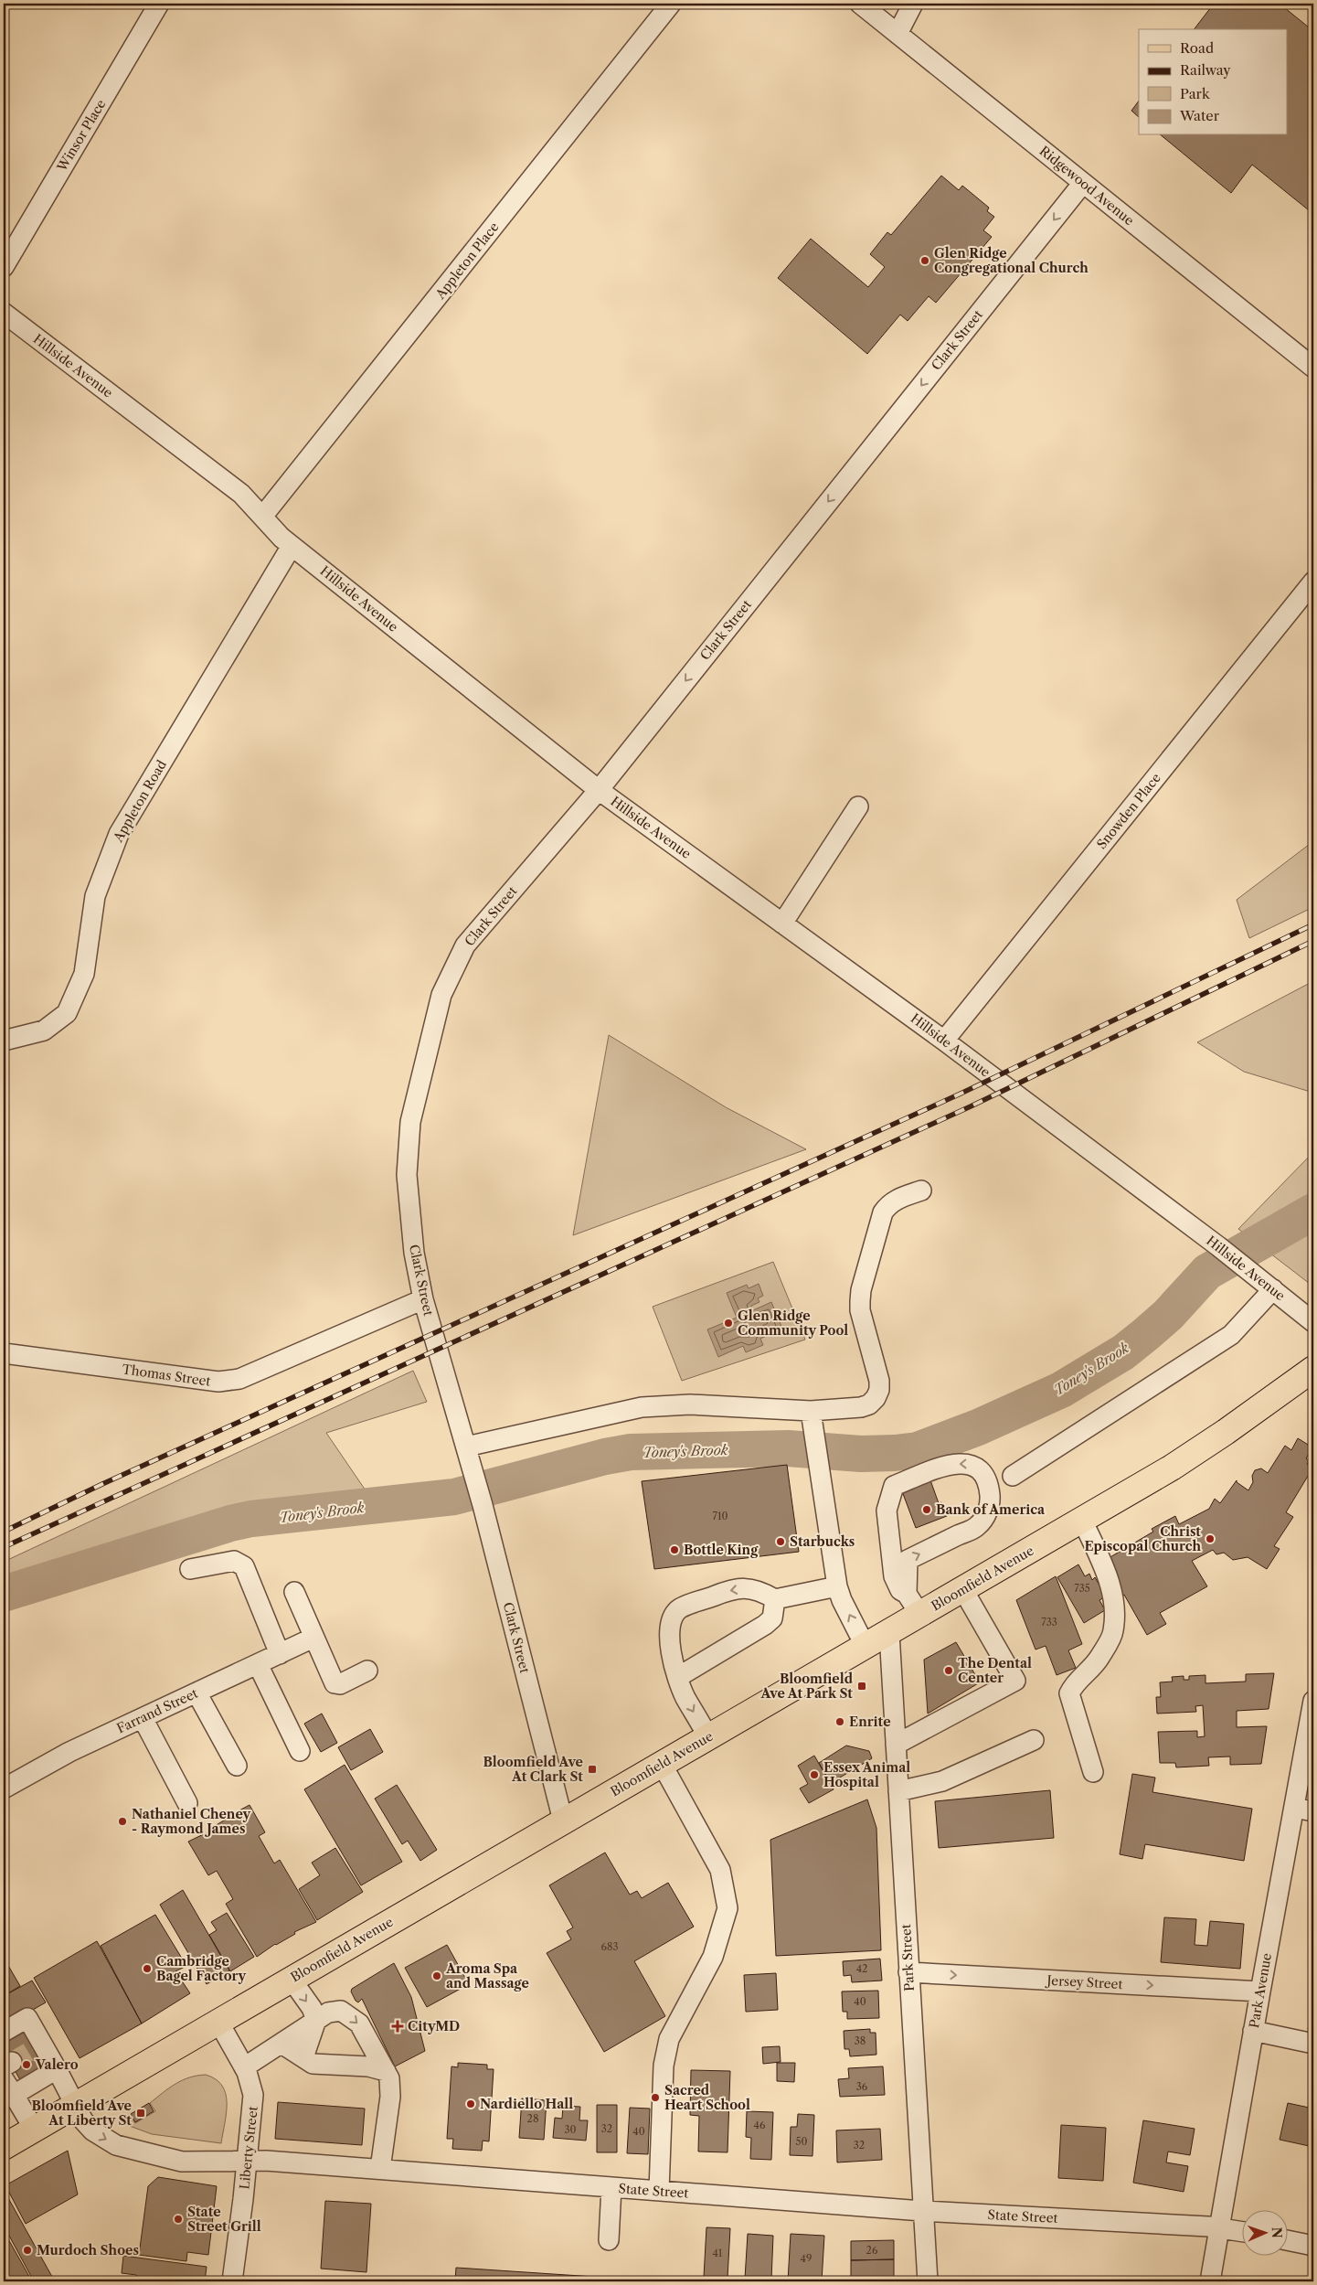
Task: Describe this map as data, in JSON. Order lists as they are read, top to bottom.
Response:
{
  "streets": {
    "main road": ["Bloomfield Avenue"],
    "street": [
      "Winsor Place",
      "Ridgewood Avenue",
      "Appleton Place",
      "Clark Street",
      "Hillside Avenue",
      "Appleton Road",
      "Snowden Place",
      "Thomas Street",
      "Farrand Street",
      "Park Street",
      "Jersey Street",
      "Park Avenue",
      "Liberty Street",
      "State Street"
    ]
  },
  "crossings": [
    ["Ridgewood Avenue", "Clark Street"],
    ["Appleton Place", "Hillside Avenue"],
    ["Clark Street", "Hillside Avenue"],
    ["Clark Street", "Thomas Street"],
    ["Clark Street", "Bloomfield Avenue"],
    ["Hillside Avenue", "Appleton Road"],
    ["Hillside Avenue", "Snowden Place"],
    ["Bloomfield Avenue", "Park Street"],
    ["Bloomfield Avenue", "Liberty Street"],
    ["Bloomfield Avenue", "State Street"],
    ["Park Street", "Jersey Street"],
    ["Park Street", "State Street"],
    ["Jersey Street", "Park Avenue"],
    ["Park Avenue", "State Street"],
    ["Liberty Street", "State Street"]
  ],
  "one_way": ["Clark Street", "Jersey Street"],
  "water": ["Toney's Brook"],
  "places": {
    "other": [
      "Glen Ridge Congregational Church",
      "Glen Ridge Community Pool",
      "Bank of America",
      "Christ Episcopal Church",
      "Starbucks",
      "Bottle King",
      "The Dental Center",
      "Enrite",
      "Essex Animal Hospital",
      "Nathaniel Cheney - Raymond James",
      "Cambridge Bagel Factory",
      "Aroma Spa and Massage",
      "Valero",
      "Sacred Heart School",
      "Nardiello Hall",
      "State Street Grill",
      "Murdoch Shoes"
    ],
    "transit": ["Bloomfield Ave At Park St", "Bloomfield Ave At Clark St", "Bloomfield Ave At Liberty St"],
    "health": ["CityMD"]
  },
  "house_numbers": [
    "710",
    "735",
    "733",
    "683",
    "42",
    "40",
    "38",
    "36",
    "28",
    "46",
    "32",
    "30",
    "40",
    "50",
    "32",
    "26",
    "41",
    "49"
  ],
  "legend": [
    "Road",
    "Railway",
    "Park",
    "Water"
  ],
  "north": "right"
}
